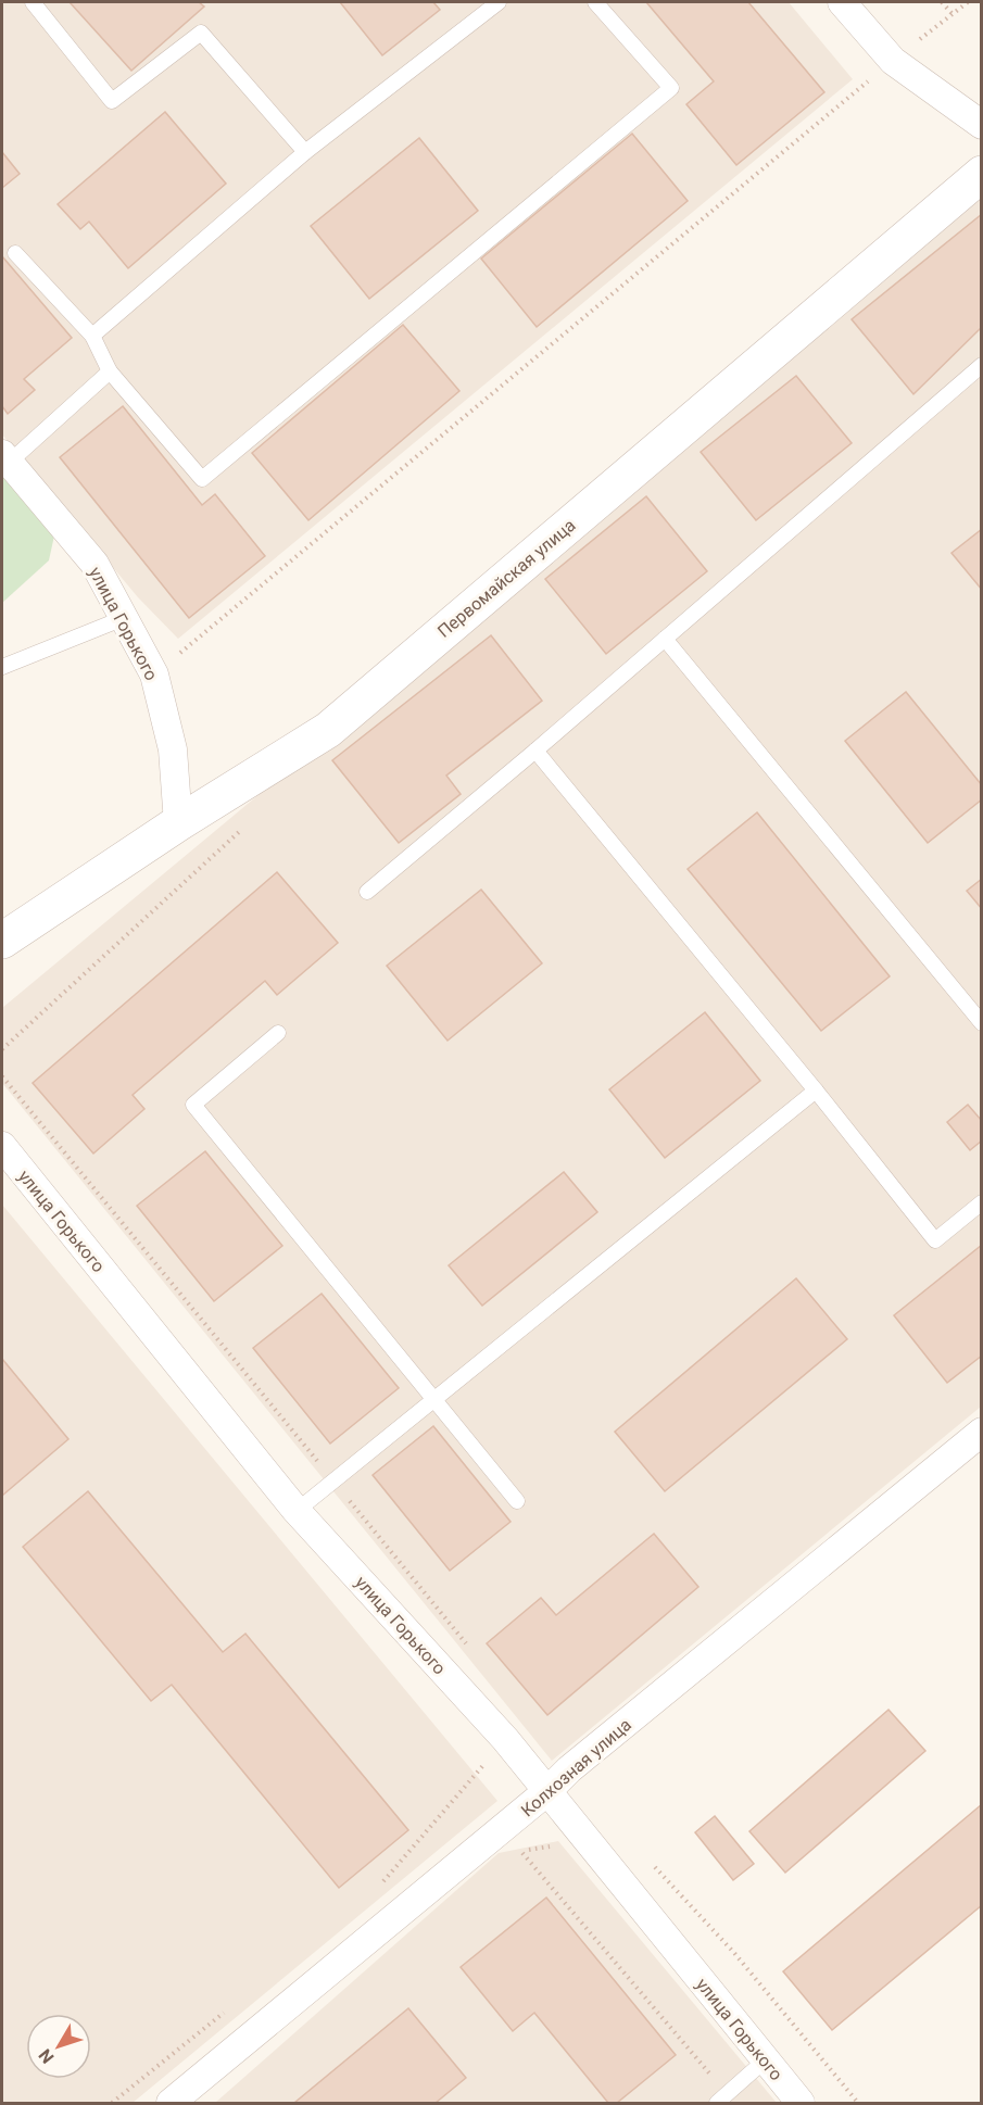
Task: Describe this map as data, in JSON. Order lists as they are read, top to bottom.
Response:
{
  "streets": {
    "street": ["Первомайская улица", "улица Горького", "Колхозная улица"]
  },
  "crossings": [
    ["Первомайская улица", "улица Горького"],
    ["улица Горького", "Колхозная улица"]
  ],
  "north": "bottom left"
}
